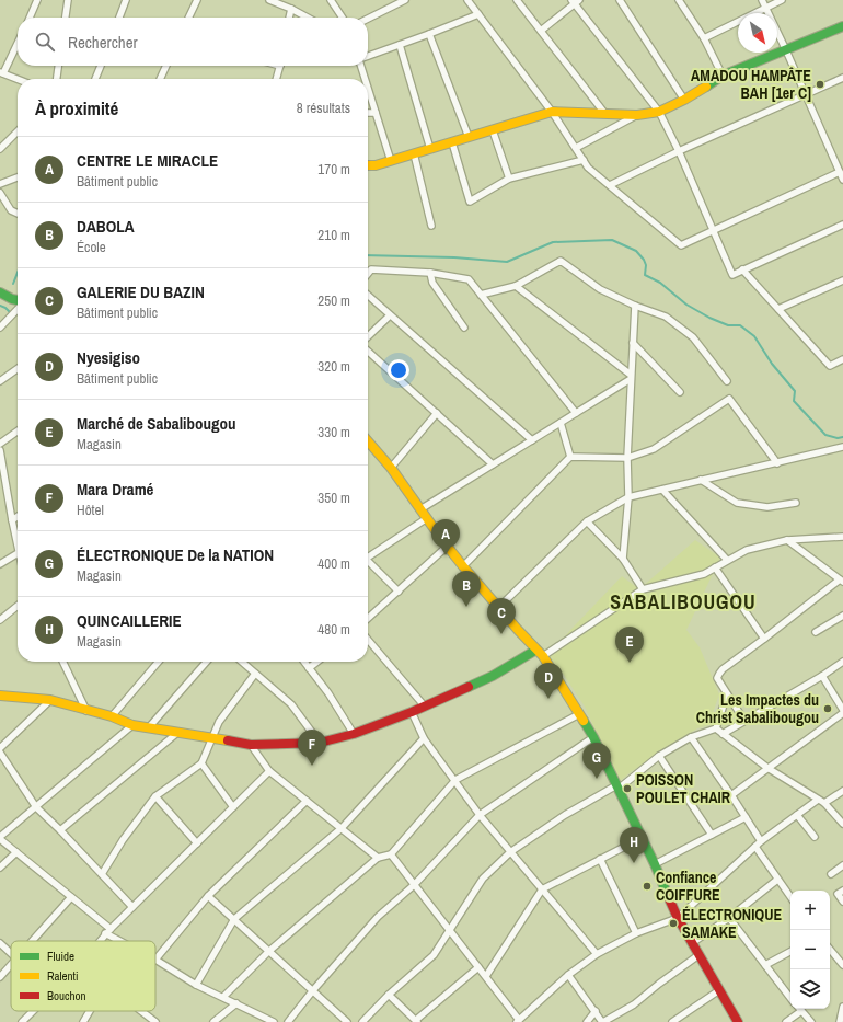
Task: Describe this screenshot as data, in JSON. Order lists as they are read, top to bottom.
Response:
{
  "districts": ["SABALIBOUGOU"],
  "places": [
    "AMADOU HAMPÂTE BAH [1er C]",
    "Les Impactes du Christ Sabalibougou",
    "POISSON POULET CHAIR",
    "Confiance COIFFURE",
    "ÉLECTRONIQUE SAMAKE"
  ],
  "legend": ["Fluide", "Ralenti", "Bouchon"],
  "north": "bottom right",
  "page": {
    "search": "Rechercher",
    "heading": ["À proximité", "8 résultats"],
    "list": [
      {
        "mark": "A",
        "name": "CENTRE LE MIRACLE",
        "note": "Bâtiment public",
        "value": "170 m"
      },
      {
        "mark": "B",
        "name": "DABOLA",
        "note": "École",
        "value": "210 m"
      },
      {
        "mark": "C",
        "name": "GALERIE DU BAZIN",
        "note": "Bâtiment public",
        "value": "250 m"
      },
      {
        "mark": "D",
        "name": "Nyesigiso",
        "note": "Bâtiment public",
        "value": "320 m"
      },
      {
        "mark": "E",
        "name": "Marché de Sabalibougou",
        "note": "Magasin",
        "value": "330 m"
      },
      {
        "mark": "F",
        "name": "Mara Dramé",
        "note": "Hôtel",
        "value": "350 m"
      },
      {
        "mark": "G",
        "name": "ÉLECTRONIQUE De la NATION",
        "note": "Magasin",
        "value": "400 m"
      },
      {
        "mark": "H",
        "name": "QUINCAILLERIE",
        "note": "Magasin",
        "value": "480 m"
      }
    ],
    "pins": [
      "A",
      "B",
      "C",
      "E",
      "D",
      "F",
      "G",
      "H"
    ],
    "map_buttons": ["+", "−"]
  }
}
